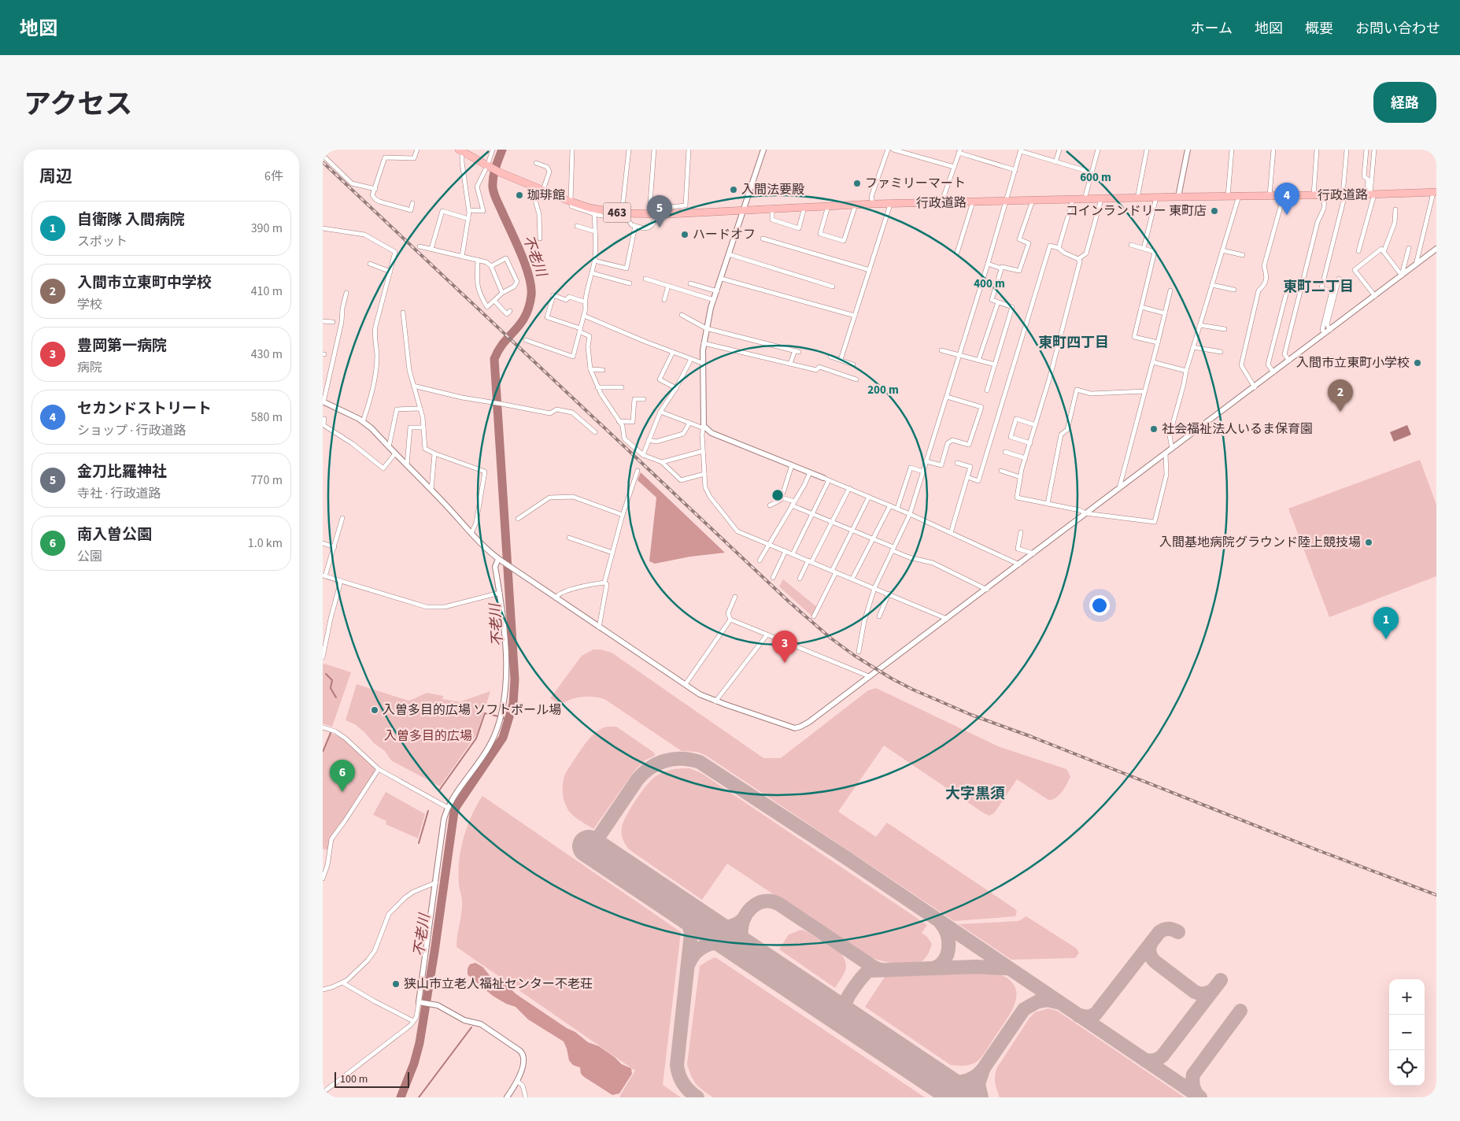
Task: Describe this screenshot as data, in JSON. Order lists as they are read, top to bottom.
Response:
{
  "streets": {
    "highway": ["行政道路", "463"]
  },
  "districts": ["東町二丁目", "東町四丁目", "大字黒須"],
  "water": ["不老川"],
  "parks": ["入曽多目的広場"],
  "places": [
    "ファミリーマート",
    "入間法要殿",
    "珈琲館",
    "コインランドリー 東町店",
    "ハードオフ",
    "入間市立東町小学校",
    "社会福祉法人いるま保育園",
    "入間基地病院グラウンド陸上競技場",
    "入曽多目的広場 ソフトボール場",
    "狭山市立老人福祉センター不老荘"
  ],
  "scale_bar": "100 m",
  "page": {
    "header": "地図",
    "nav": [
      "ホーム",
      "地図",
      "概要",
      "お問い合わせ"
    ],
    "title": "アクセス",
    "buttons": "経路",
    "heading": ["周辺", "6件"],
    "pins": [
      "4",
      "5",
      "2",
      "1",
      "3",
      "6"
    ],
    "list": [
      {
        "mark": "1",
        "name": "自衛隊 入間病院",
        "note": "スポット",
        "value": "390 m"
      },
      {
        "mark": "2",
        "name": "入間市立東町中学校",
        "note": "学校",
        "value": "410 m"
      },
      {
        "mark": "3",
        "name": "豊岡第一病院",
        "note": "病院",
        "value": "430 m"
      },
      {
        "mark": "4",
        "name": "セカンドストリート",
        "note": "ショップ · 行政道路",
        "value": "580 m"
      },
      {
        "mark": "5",
        "name": "金刀比羅神社",
        "note": "寺社 · 行政道路",
        "value": "770 m"
      },
      {
        "mark": "6",
        "name": "南入曽公園",
        "note": "公園",
        "value": "1.0 km"
      }
    ],
    "map_buttons": ["+", "−"],
    "scale": "100 m"
  },
  "rings": ["600 m", "400 m", "200 m"]
}
